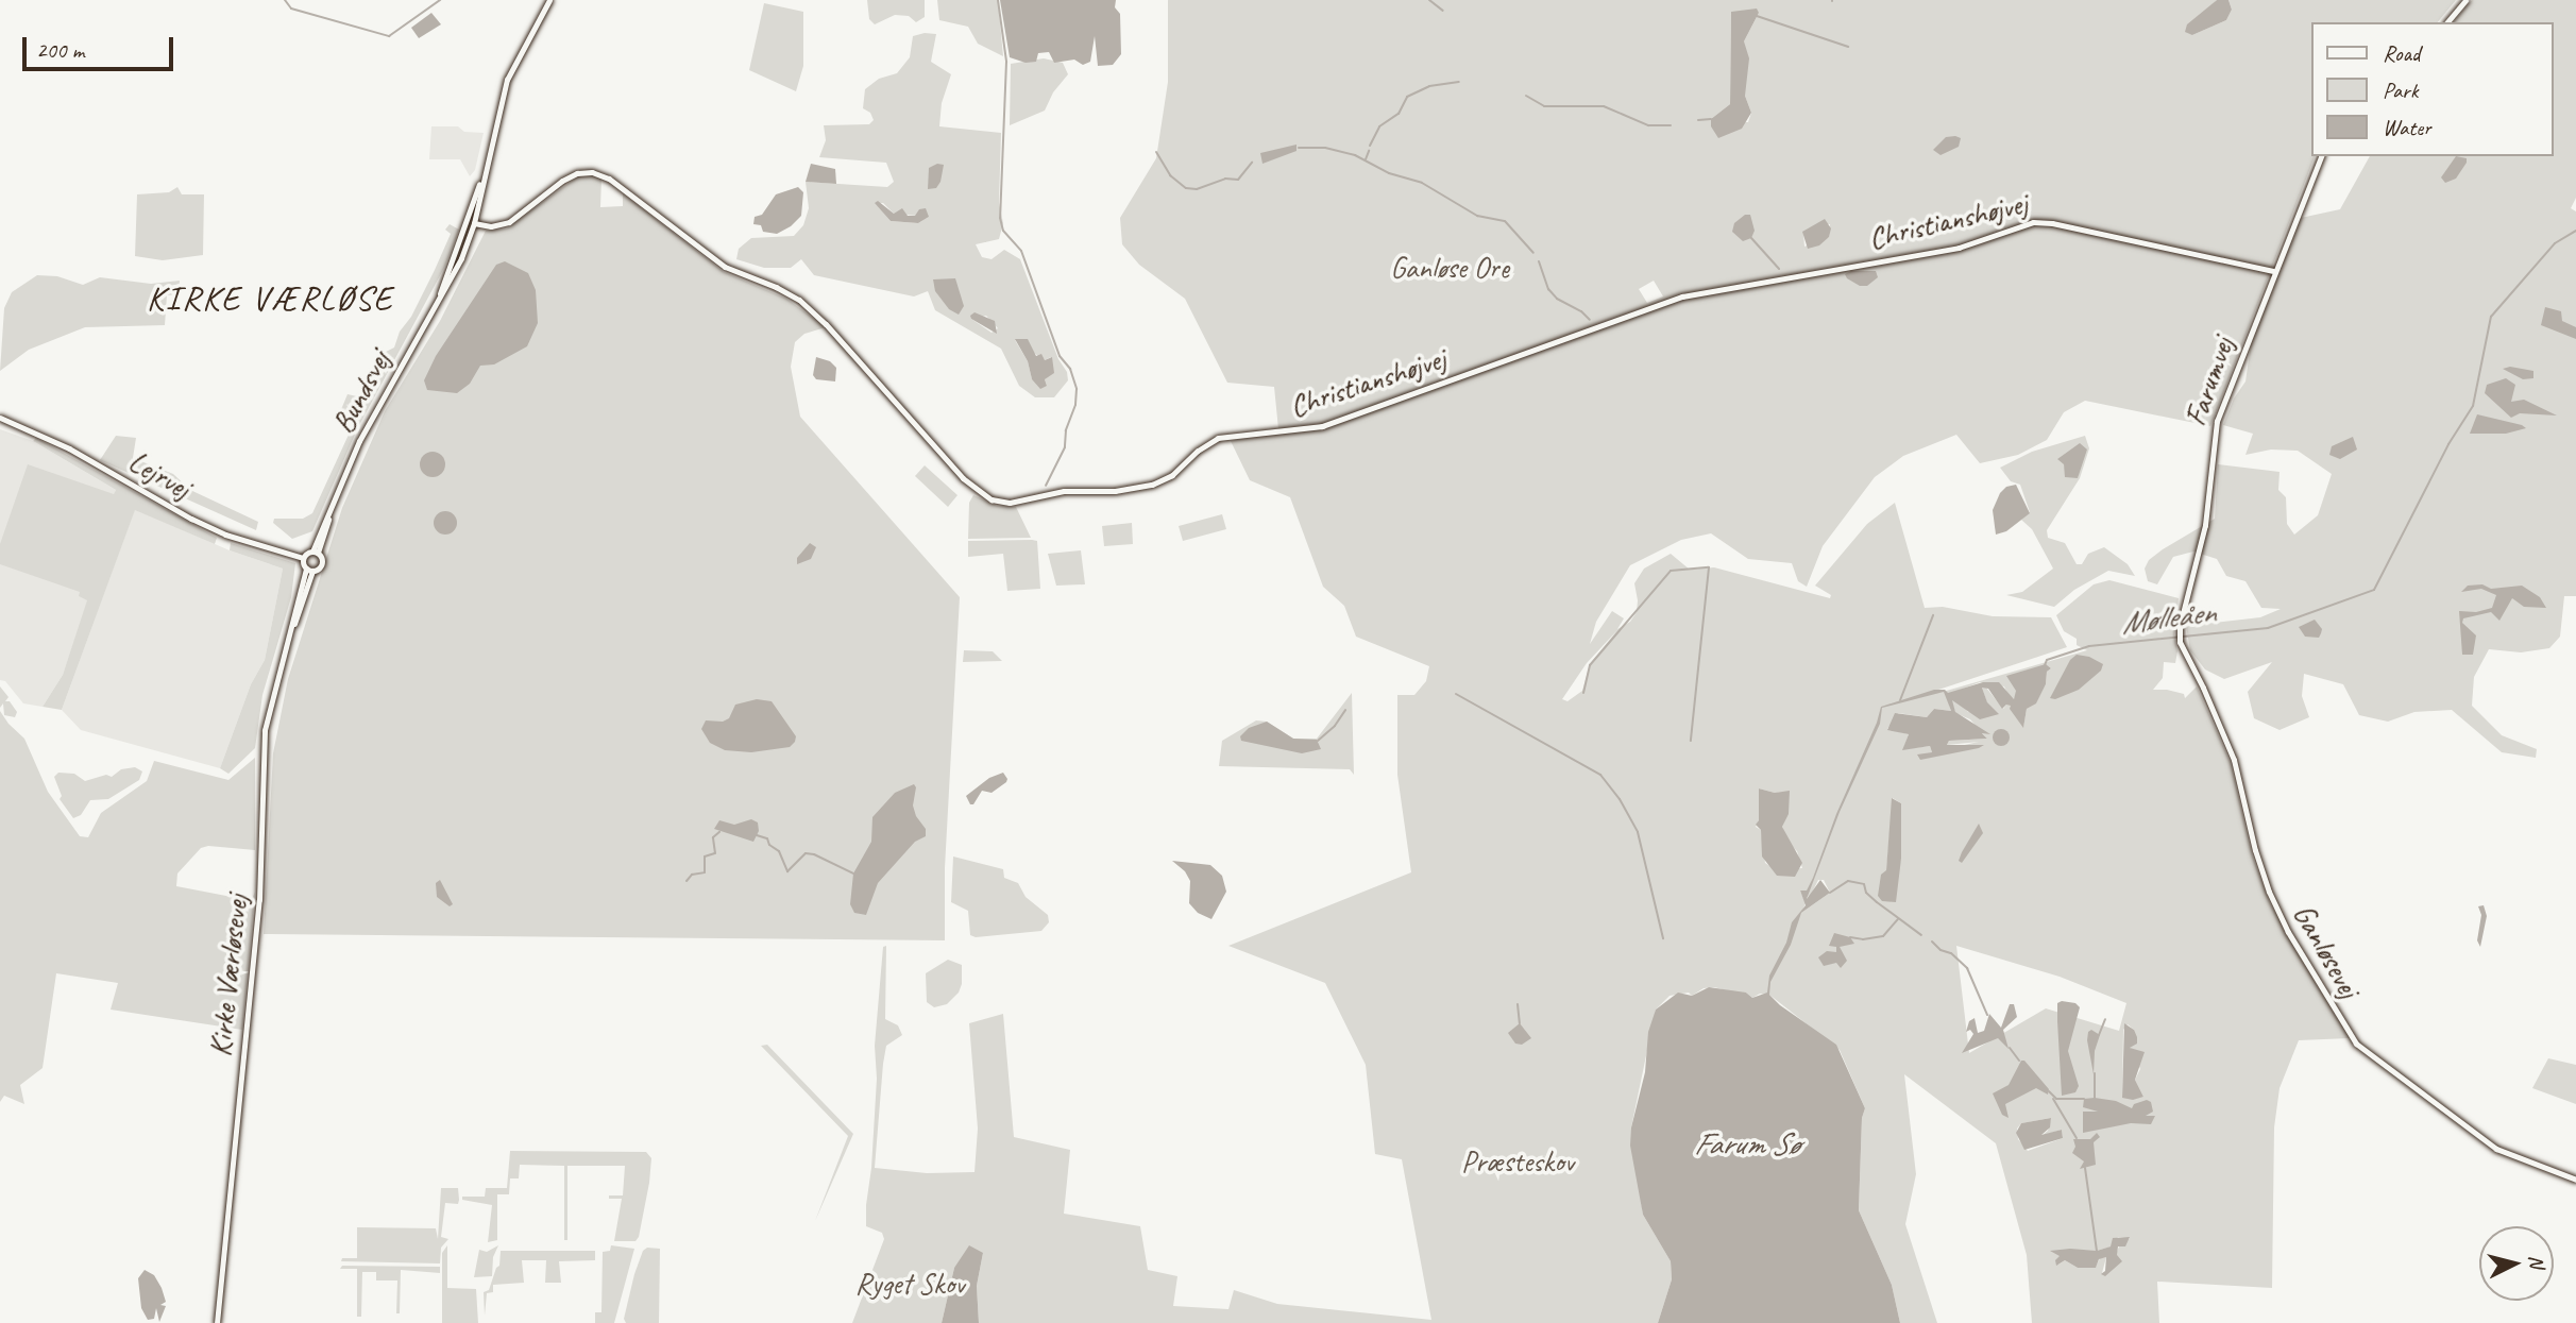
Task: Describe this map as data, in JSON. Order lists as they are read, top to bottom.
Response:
{
  "streets": {
    "street": [
      "Christianshøjvej",
      "Farumvej",
      "Bundsvej",
      "Lejrvej",
      "Ganløsevej",
      "Kirke Værløsevej"
    ]
  },
  "crossings": [
    ["Christianshøjvej", "Farumvej"],
    ["Christianshøjvej", "Bundsvej"],
    ["Farumvej", "Ganløsevej"],
    ["Bundsvej", "Kirke Værløsevej"]
  ],
  "districts": ["KIRKE VÆRLØSE"],
  "water": ["Mølleåen", "Farum Sø"],
  "parks": ["Ganløse Ore", "Præsteskov", "Ryget Skov"],
  "legend": ["Road", "Park", "Water"],
  "scale_bar": "200 m",
  "north": "right"
}
